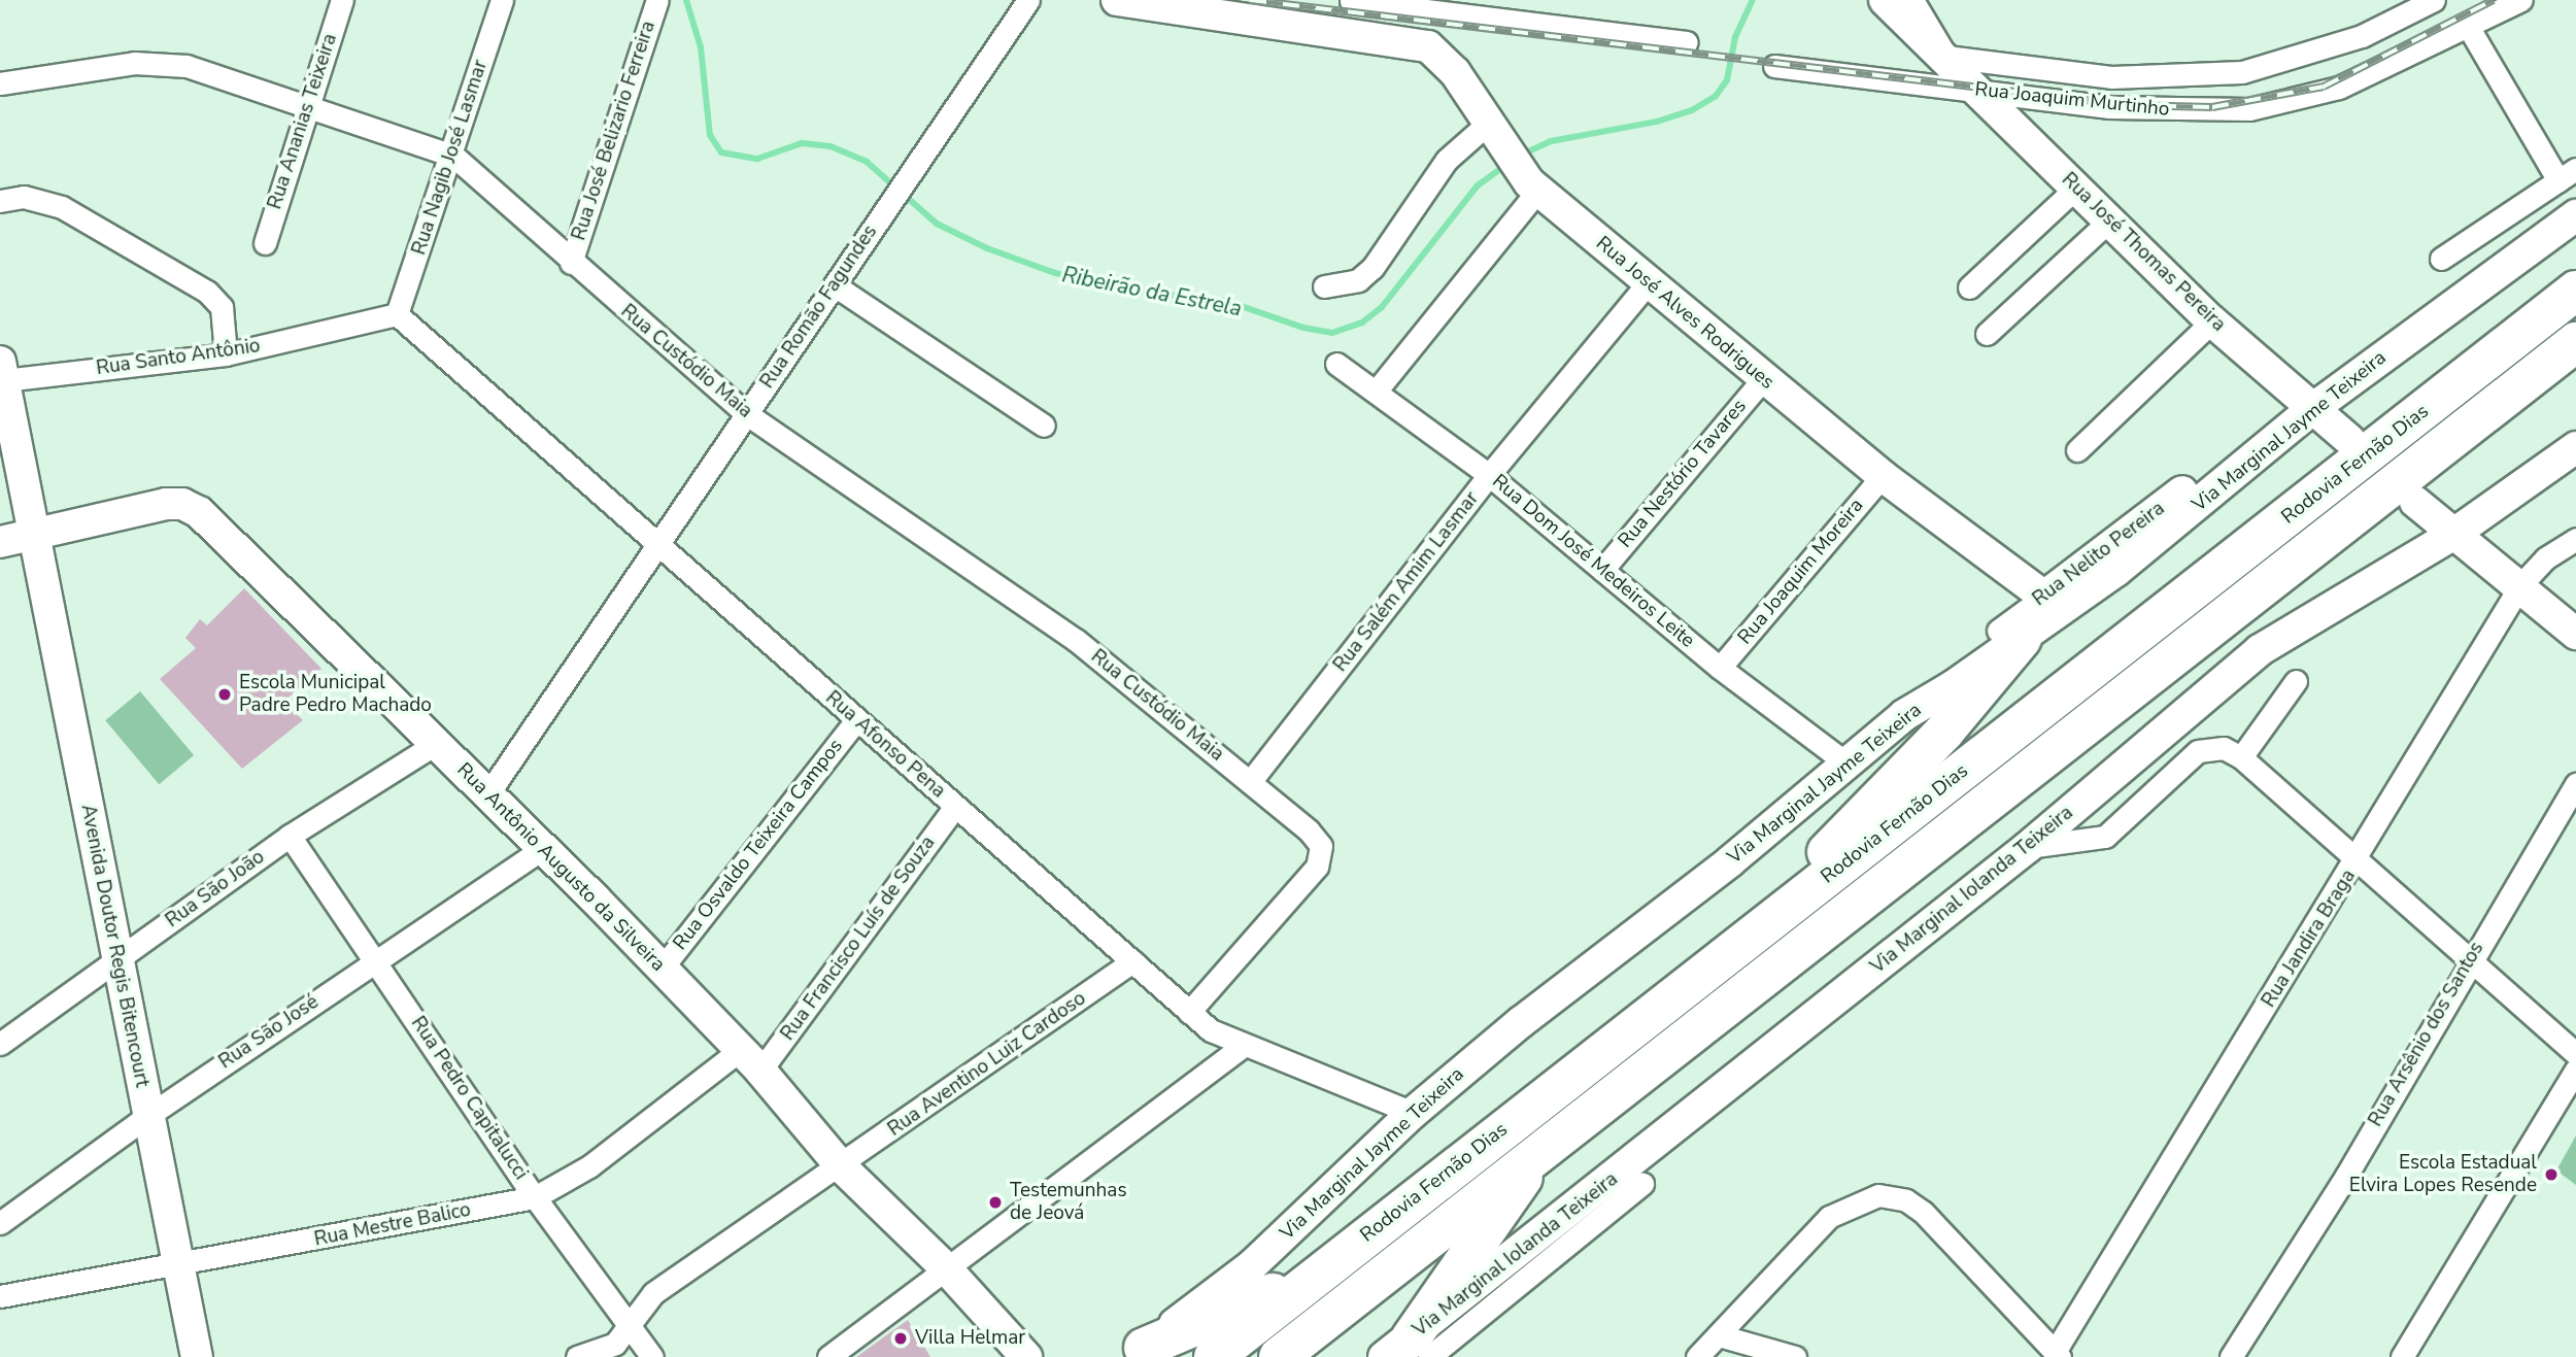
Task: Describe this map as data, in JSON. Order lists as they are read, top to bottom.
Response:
{
  "streets": {
    "highway": ["Rodovia Fernão Dias"],
    "street": [
      "Rua Joaquim Murtinho",
      "Rua Ananias Teixeira",
      "Rua José Belizario Ferreira",
      "Rua Nagib José Lasmar",
      "Rua José Thomas Pereira",
      "Rua Romão Fagundes",
      "Rua José Alves Rodrigues",
      "Rua Santo Antônio",
      "Rua Custódio Maia",
      "Via Marginal Jayme Teixeira",
      "Rua Nestório Tavares",
      "Rua Nelito Pereira",
      "Rua Dom José Medeiros Leite",
      "Rua Joaquim Moreira",
      "Rua Salém Amim Lasmar",
      "Rua Afonso Pena",
      "Rua Osvaldo Teixeira Campos",
      "Rua Antônio Augusto da Silveira",
      "Rua São João",
      "Via Marginal Iolanda Teixeira",
      "Rua Francisco Luís de Souza",
      "Rua Jandira Braga",
      "Avenida Doutor Regis Bitencourt",
      "Rua São José",
      "Rua Arsênio dos Santos",
      "Rua Aventino Luiz Cardoso",
      "Rua Pedro Capitalucci",
      "Rua Mestre Balico"
    ]
  },
  "crossings": [
    ["Rua Joaquim Murtinho", "Rua José Thomas Pereira"],
    ["Rua Ananias Teixeira", "Rua Custódio Maia"],
    ["Rua José Belizario Ferreira", "Rua Custódio Maia"],
    ["Rua Nagib José Lasmar", "Rua Santo Antônio"],
    ["Rua Nagib José Lasmar", "Rua Custódio Maia"],
    ["Rua Nagib José Lasmar", "Rua Afonso Pena"],
    ["Rua José Thomas Pereira", "Via Marginal Jayme Teixeira"],
    ["Rua José Thomas Pereira", "Rua Nelito Pereira"],
    ["Rua Romão Fagundes", "Rua Custódio Maia"],
    ["Rua Romão Fagundes", "Rua Afonso Pena"],
    ["Rua Romão Fagundes", "Rua Antônio Augusto da Silveira"],
    ["Rua José Alves Rodrigues", "Rua Nestório Tavares"],
    ["Rua José Alves Rodrigues", "Rua Nelito Pereira"],
    ["Rua José Alves Rodrigues", "Rua Joaquim Moreira"],
    ["Rua José Alves Rodrigues", "Rua Salém Amim Lasmar"],
    ["Rua Santo Antônio", "Rua Afonso Pena"],
    ["Rua Santo Antônio", "Avenida Doutor Regis Bitencourt"],
    ["Rua Custódio Maia", "Rua Salém Amim Lasmar"],
    ["Rua Custódio Maia", "Rua Afonso Pena"],
    ["Via Marginal Jayme Teixeira", "Rua Nelito Pereira"],
    ["Via Marginal Jayme Teixeira", "Rua Dom José Medeiros Leite"],
    ["Via Marginal Jayme Teixeira", "Rua Afonso Pena"],
    ["Rua Nestório Tavares", "Rua Dom José Medeiros Leite"],
    ["Rua Dom José Medeiros Leite", "Rua Joaquim Moreira"],
    ["Rua Dom José Medeiros Leite", "Rua Salém Amim Lasmar"],
    ["Rua Afonso Pena", "Rua Osvaldo Teixeira Campos"],
    ["Rua Afonso Pena", "Rua Francisco Luís de Souza"],
    ["Rua Afonso Pena", "Rua Aventino Luiz Cardoso"],
    ["Rua Osvaldo Teixeira Campos", "Rua Antônio Augusto da Silveira"],
    ["Rua Antônio Augusto da Silveira", "Rua São João"],
    ["Rua Antônio Augusto da Silveira", "Rua Francisco Luís de Souza"],
    ["Rua Antônio Augusto da Silveira", "Avenida Doutor Regis Bitencourt"],
    ["Rua Antônio Augusto da Silveira", "Rua São José"],
    ["Rua Antônio Augusto da Silveira", "Rua Aventino Luiz Cardoso"],
    ["Rua Antônio Augusto da Silveira", "Rua Mestre Balico"],
    ["Rua São João", "Avenida Doutor Regis Bitencourt"],
    ["Rua São João", "Rua Pedro Capitalucci"],
    ["Rua Francisco Luís de Souza", "Rua Mestre Balico"],
    ["Avenida Doutor Regis Bitencourt", "Rua São José"],
    ["Avenida Doutor Regis Bitencourt", "Rua Mestre Balico"],
    ["Rua São José", "Rua Pedro Capitalucci"],
    ["Rua Aventino Luiz Cardoso", "Rua Pedro Capitalucci"],
    ["Rua Pedro Capitalucci", "Rua Mestre Balico"]
  ],
  "water": ["Ribeirão da Estrela"],
  "places": [
    "Escola Municipal Padre Pedro Machado",
    "Escola Estadual Elvira Lopes Resende",
    "Testemunhas de Jeová",
    "Villa Helmar"
  ]
}
